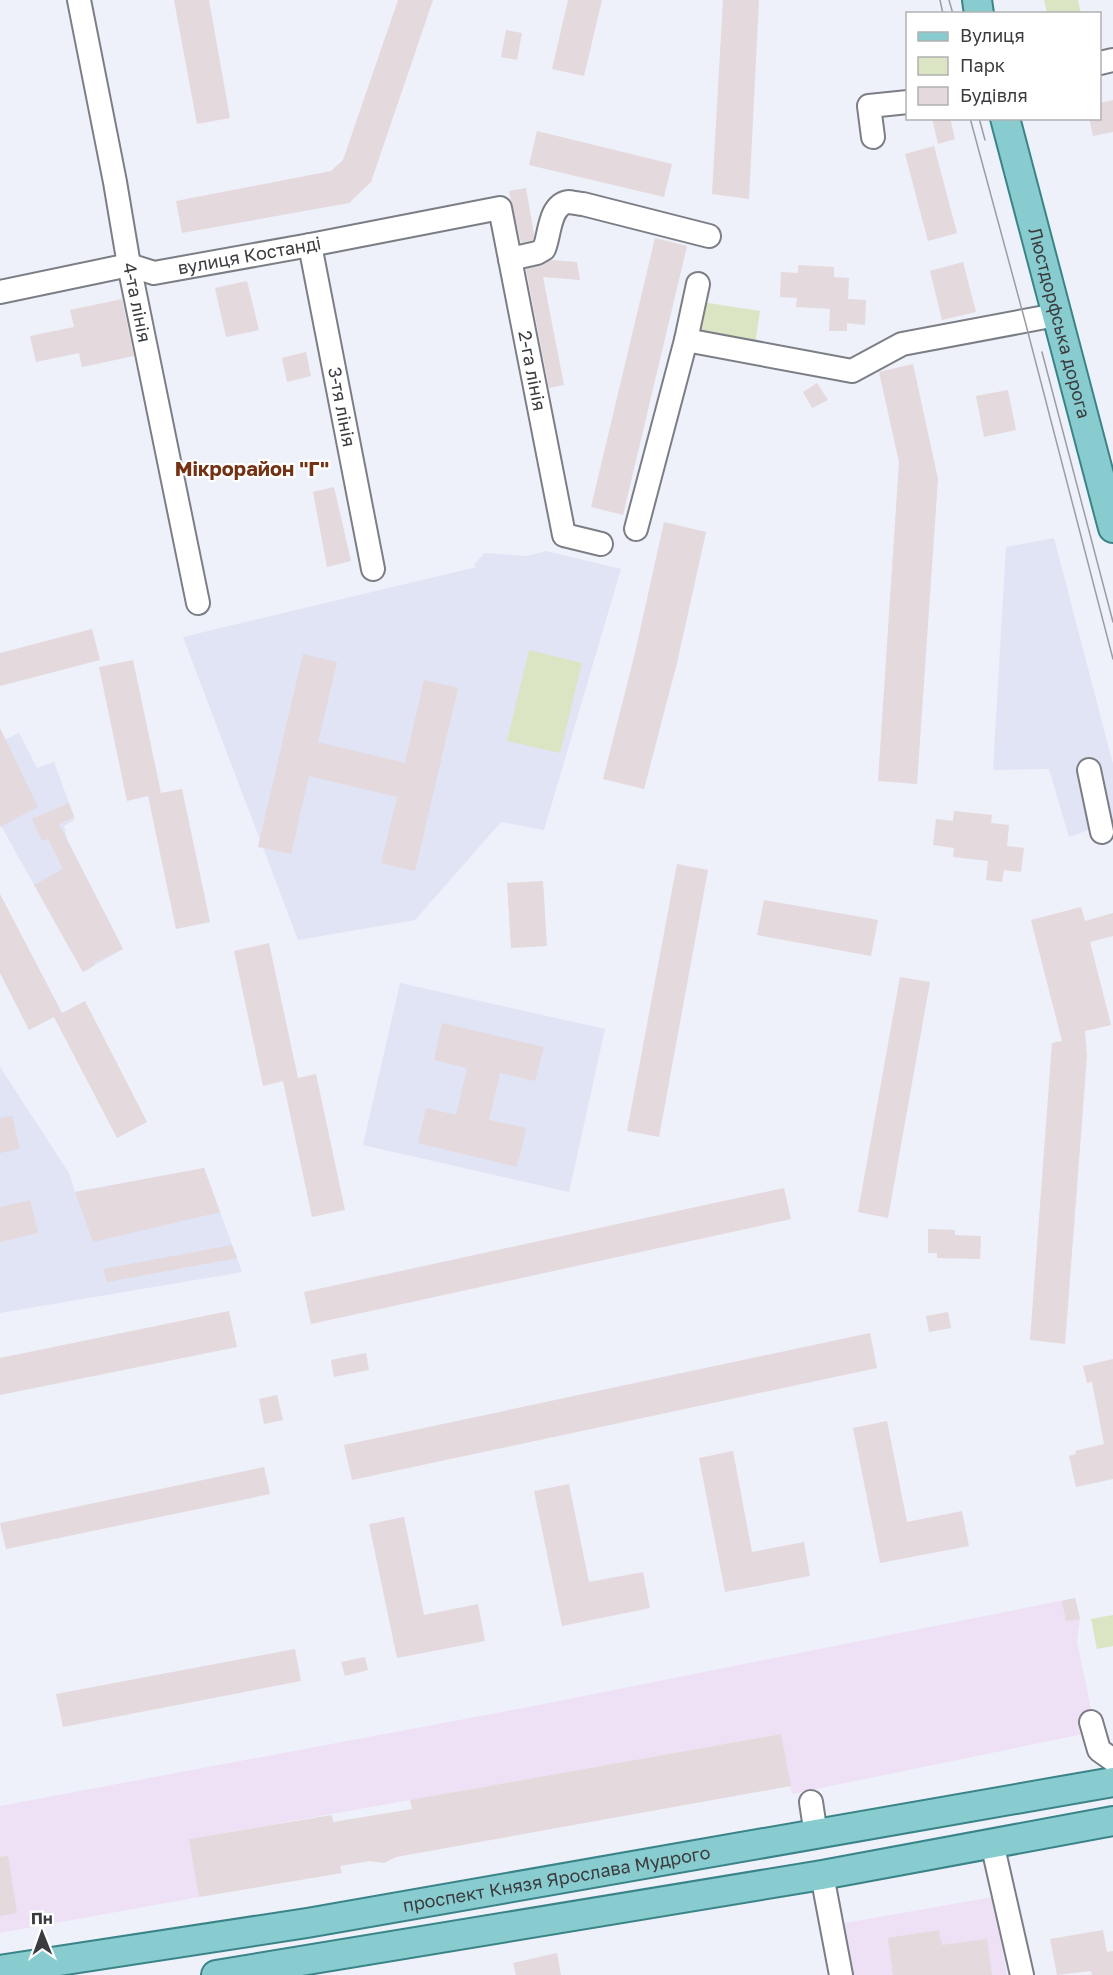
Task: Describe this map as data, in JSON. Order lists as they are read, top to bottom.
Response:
{
  "streets": {
    "main road": ["Люстдорфська дорога", "проспект Князя Ярослава Мудрого"],
    "street": [
      "вулиця Костанді",
      "4-та лінія",
      "2-га лінія",
      "3-тя лінія"
    ]
  },
  "crossings": [
    ["вулиця Костанді", "4-та лінія"],
    ["вулиця Костанді", "2-га лінія"],
    ["вулиця Костанді", "3-тя лінія"]
  ],
  "districts": ["Мікрорайон \"Г\""],
  "legend": ["Вулиця", "Парк", "Будівля"],
  "north": "top"
}
